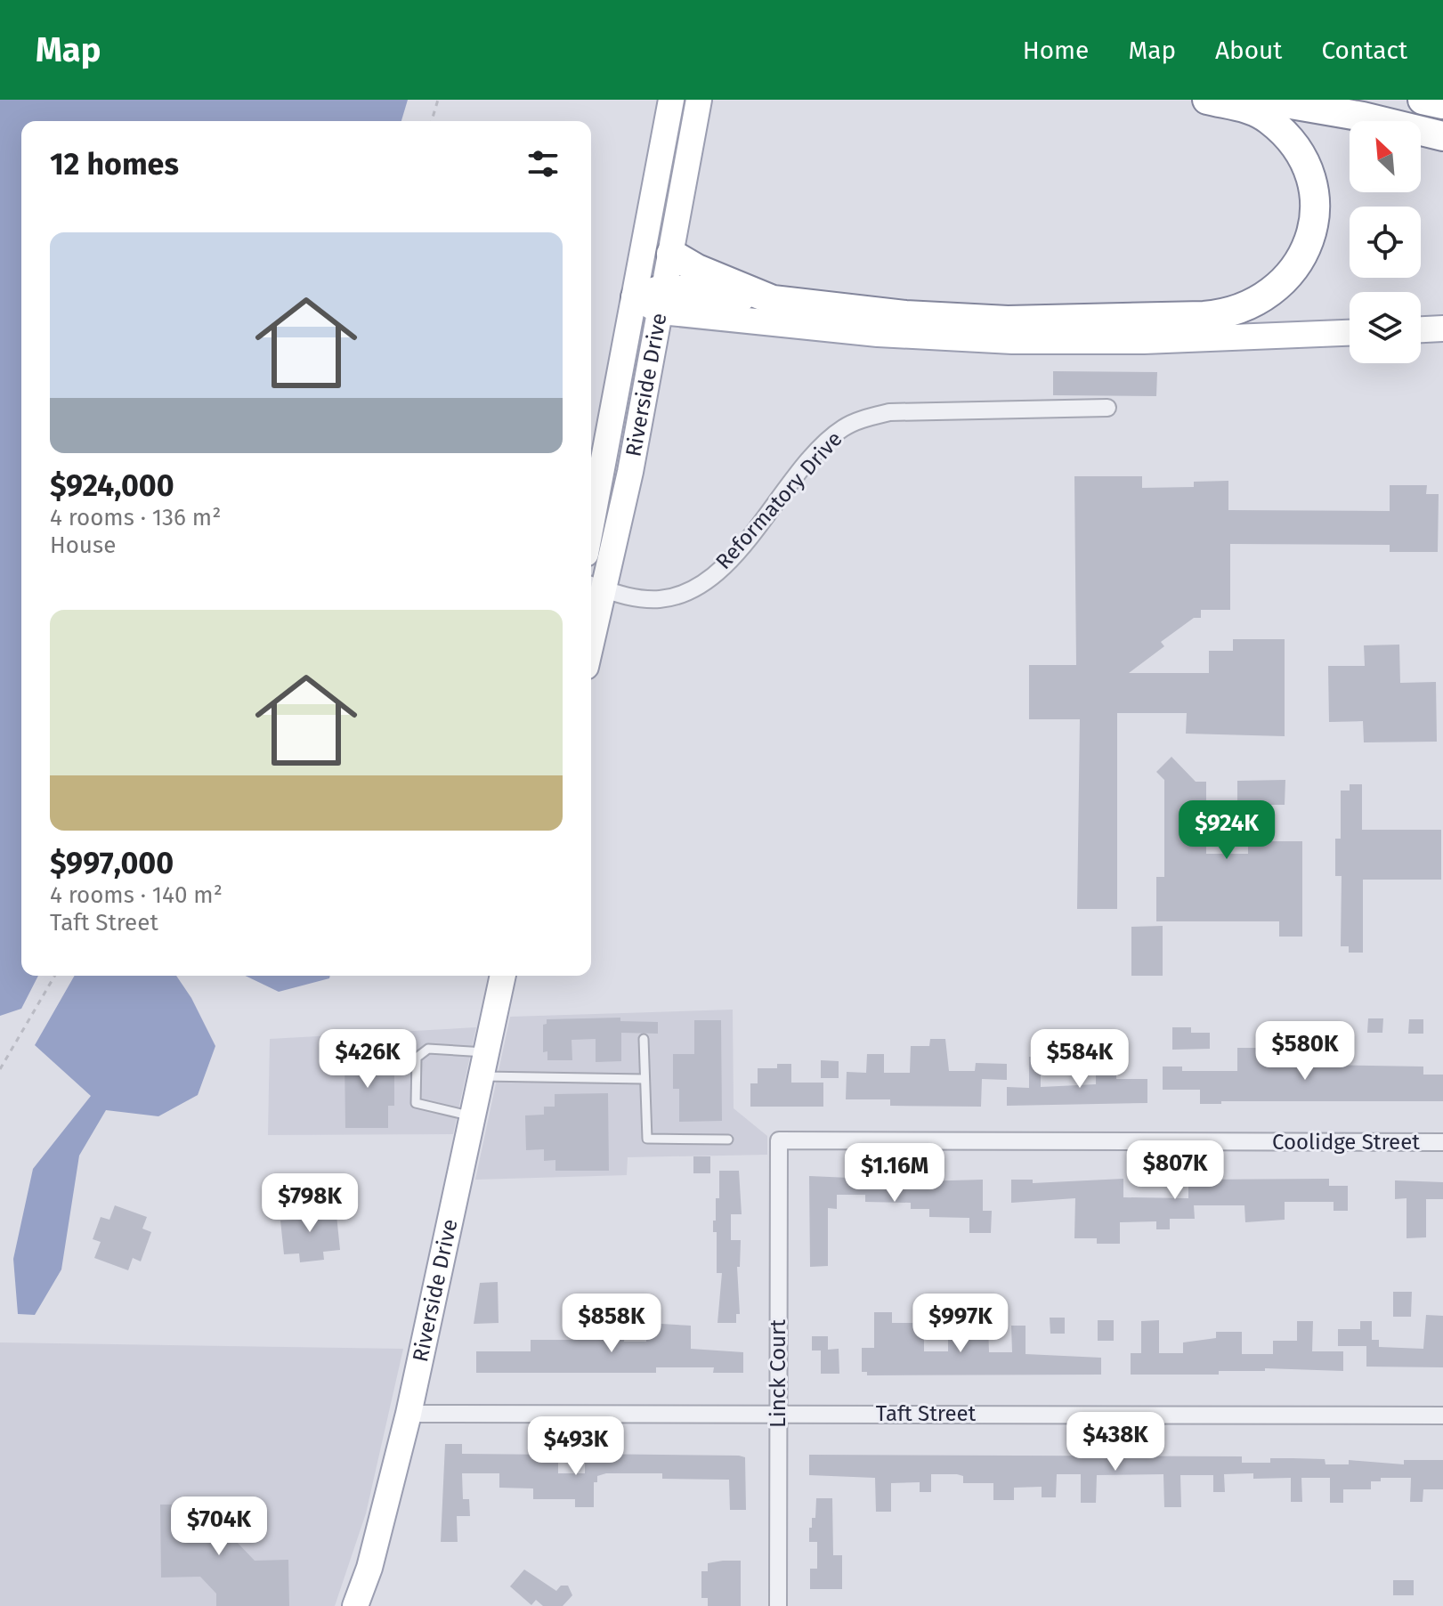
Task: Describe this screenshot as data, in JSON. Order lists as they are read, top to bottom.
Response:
{
  "streets": {
    "main road": ["Riverside Drive"],
    "street": [
      "Reformatory Drive",
      "Coolidge Street",
      "Linck Court",
      "Taft Street"
    ]
  },
  "crossings": [
    ["Riverside Drive", "Reformatory Drive"],
    ["Riverside Drive", "Taft Street"],
    ["Coolidge Street", "Linck Court"],
    ["Linck Court", "Taft Street"]
  ],
  "north": "top left",
  "page": {
    "header": "Map",
    "nav": [
      "Home",
      "Map",
      "About",
      "Contact"
    ],
    "heading": "12 homes",
    "list": [
      {
        "name": "$924,000",
        "note": "4 rooms · 136 m² · House"
      },
      {
        "name": "$997,000",
        "note": "4 rooms · 140 m² · Taft Street"
      }
    ],
    "price": [
      "$924K",
      "$580K",
      "$426K",
      "$584K",
      "$807K",
      "$1.16M",
      "$798K",
      "$858K",
      "$997K",
      "$438K",
      "$493K",
      "$704K"
    ]
  }
}
